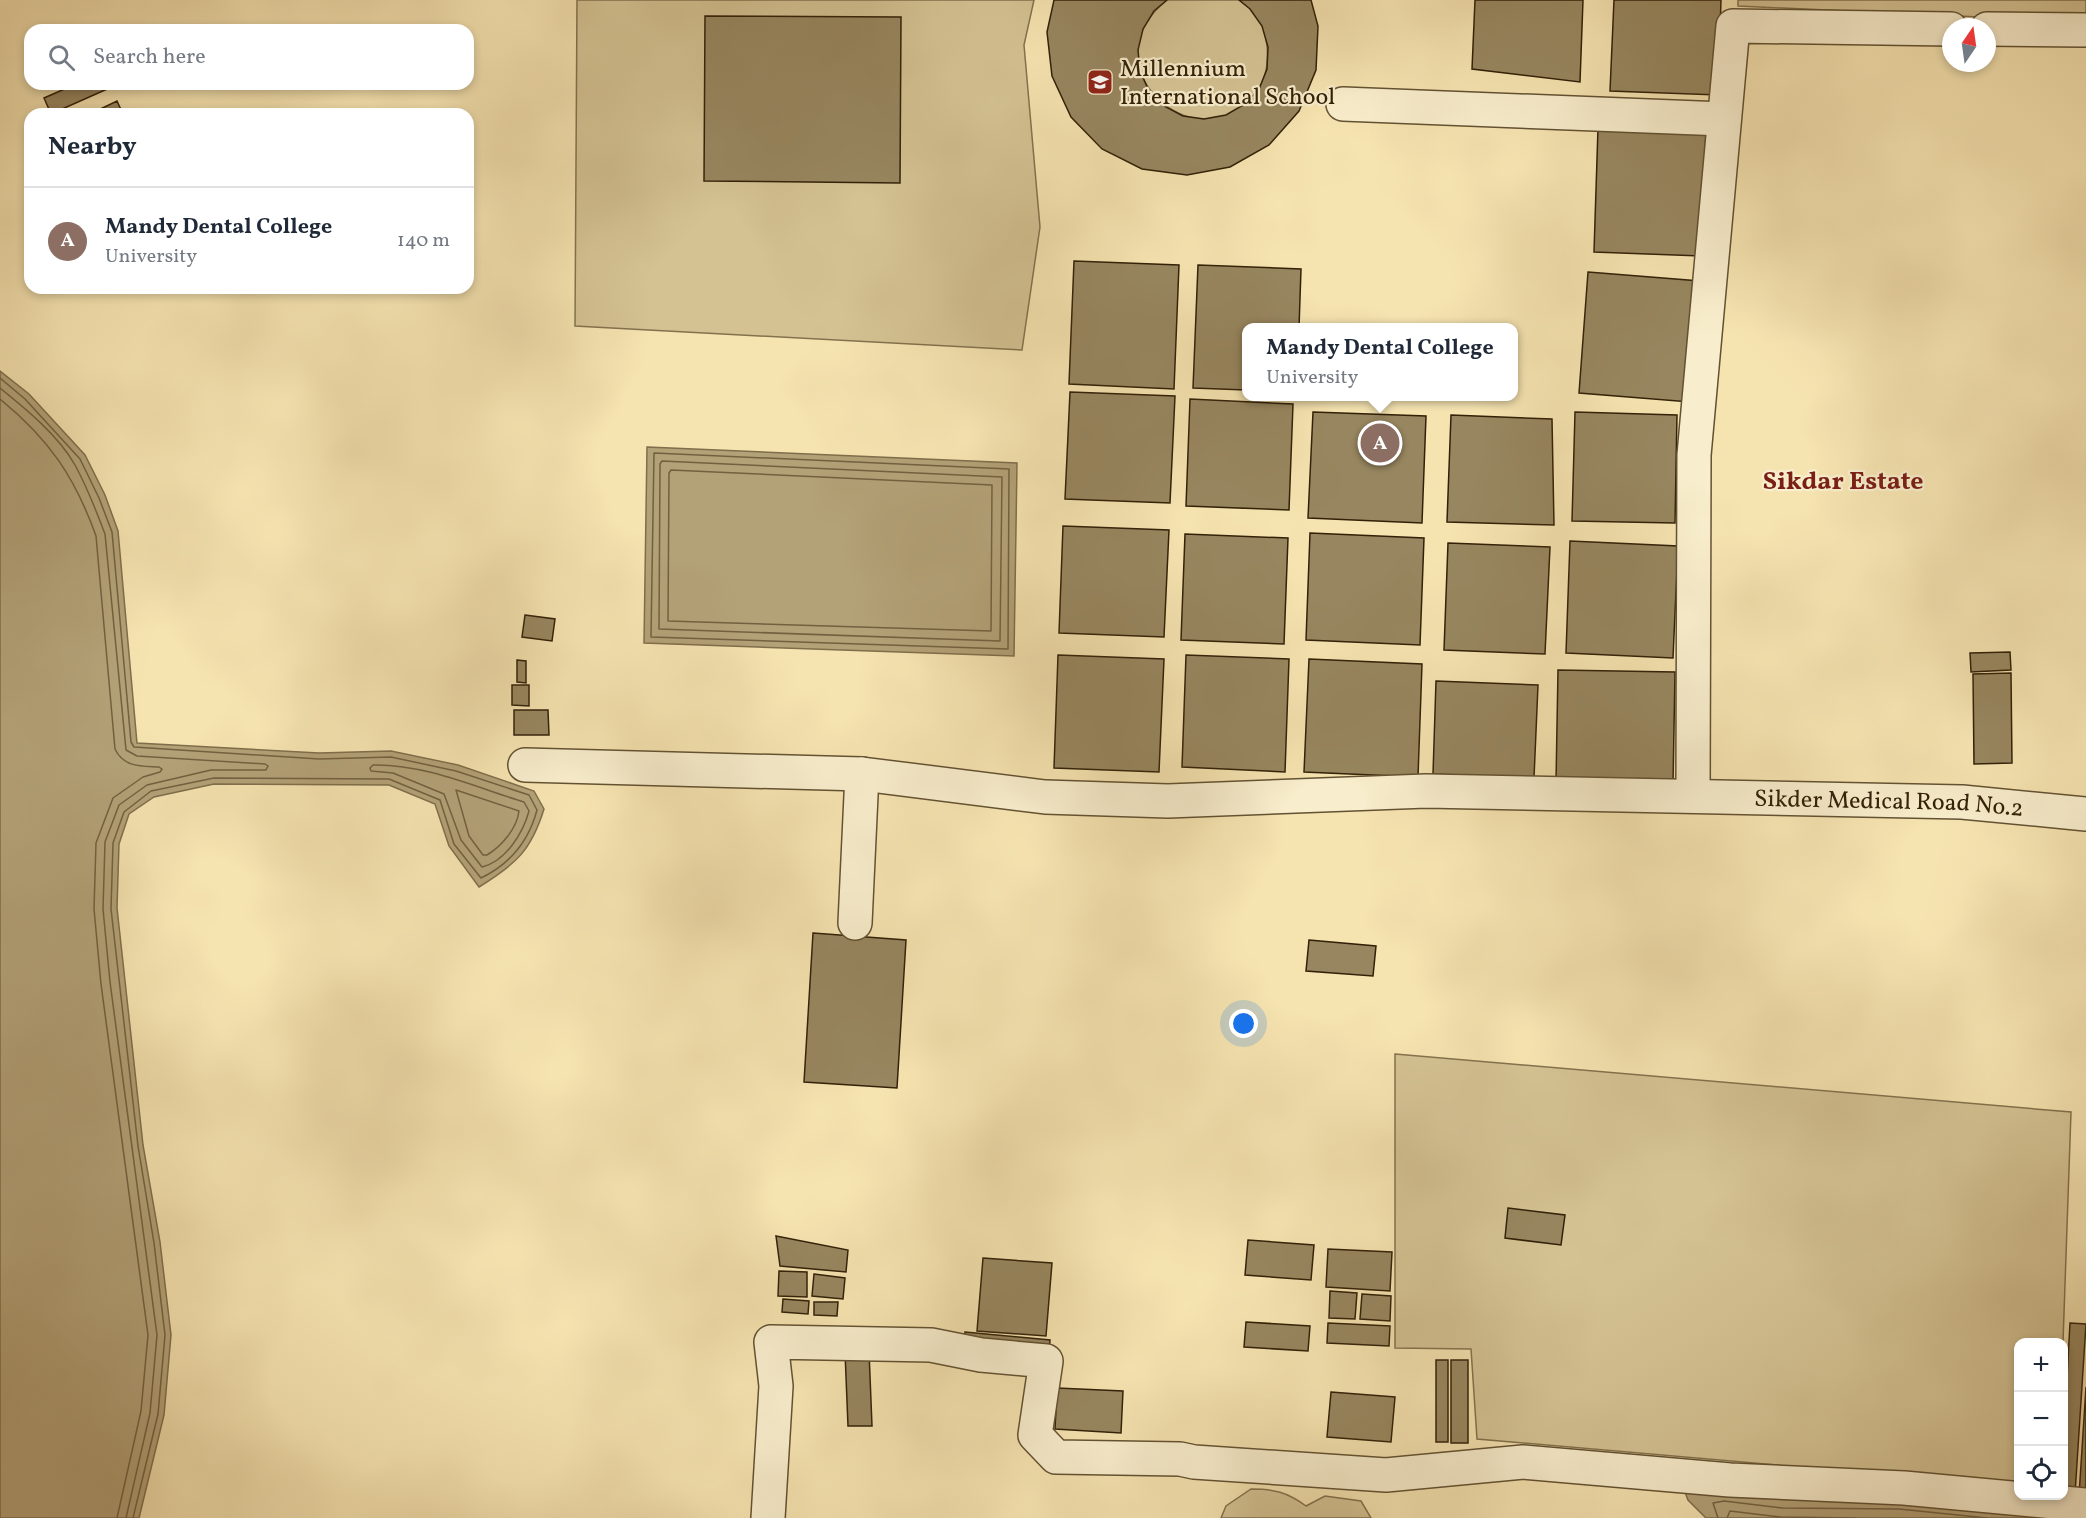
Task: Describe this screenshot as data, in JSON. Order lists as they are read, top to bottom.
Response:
{
  "streets": {
    "street": ["Sikder Medical Road No.2"]
  },
  "districts": ["Sikdar Estate"],
  "places": {
    "school or university": ["Millennium International School"]
  },
  "north": "top",
  "page": {
    "search": "Search here",
    "heading": "Nearby",
    "list": [
      {
        "mark": "A",
        "name": "Mandy Dental College",
        "note": "University",
        "value": "140 m"
      }
    ],
    "popup": ["Mandy Dental College", "University"],
    "pins": "A",
    "map_buttons": ["+", "−"]
  }
}
